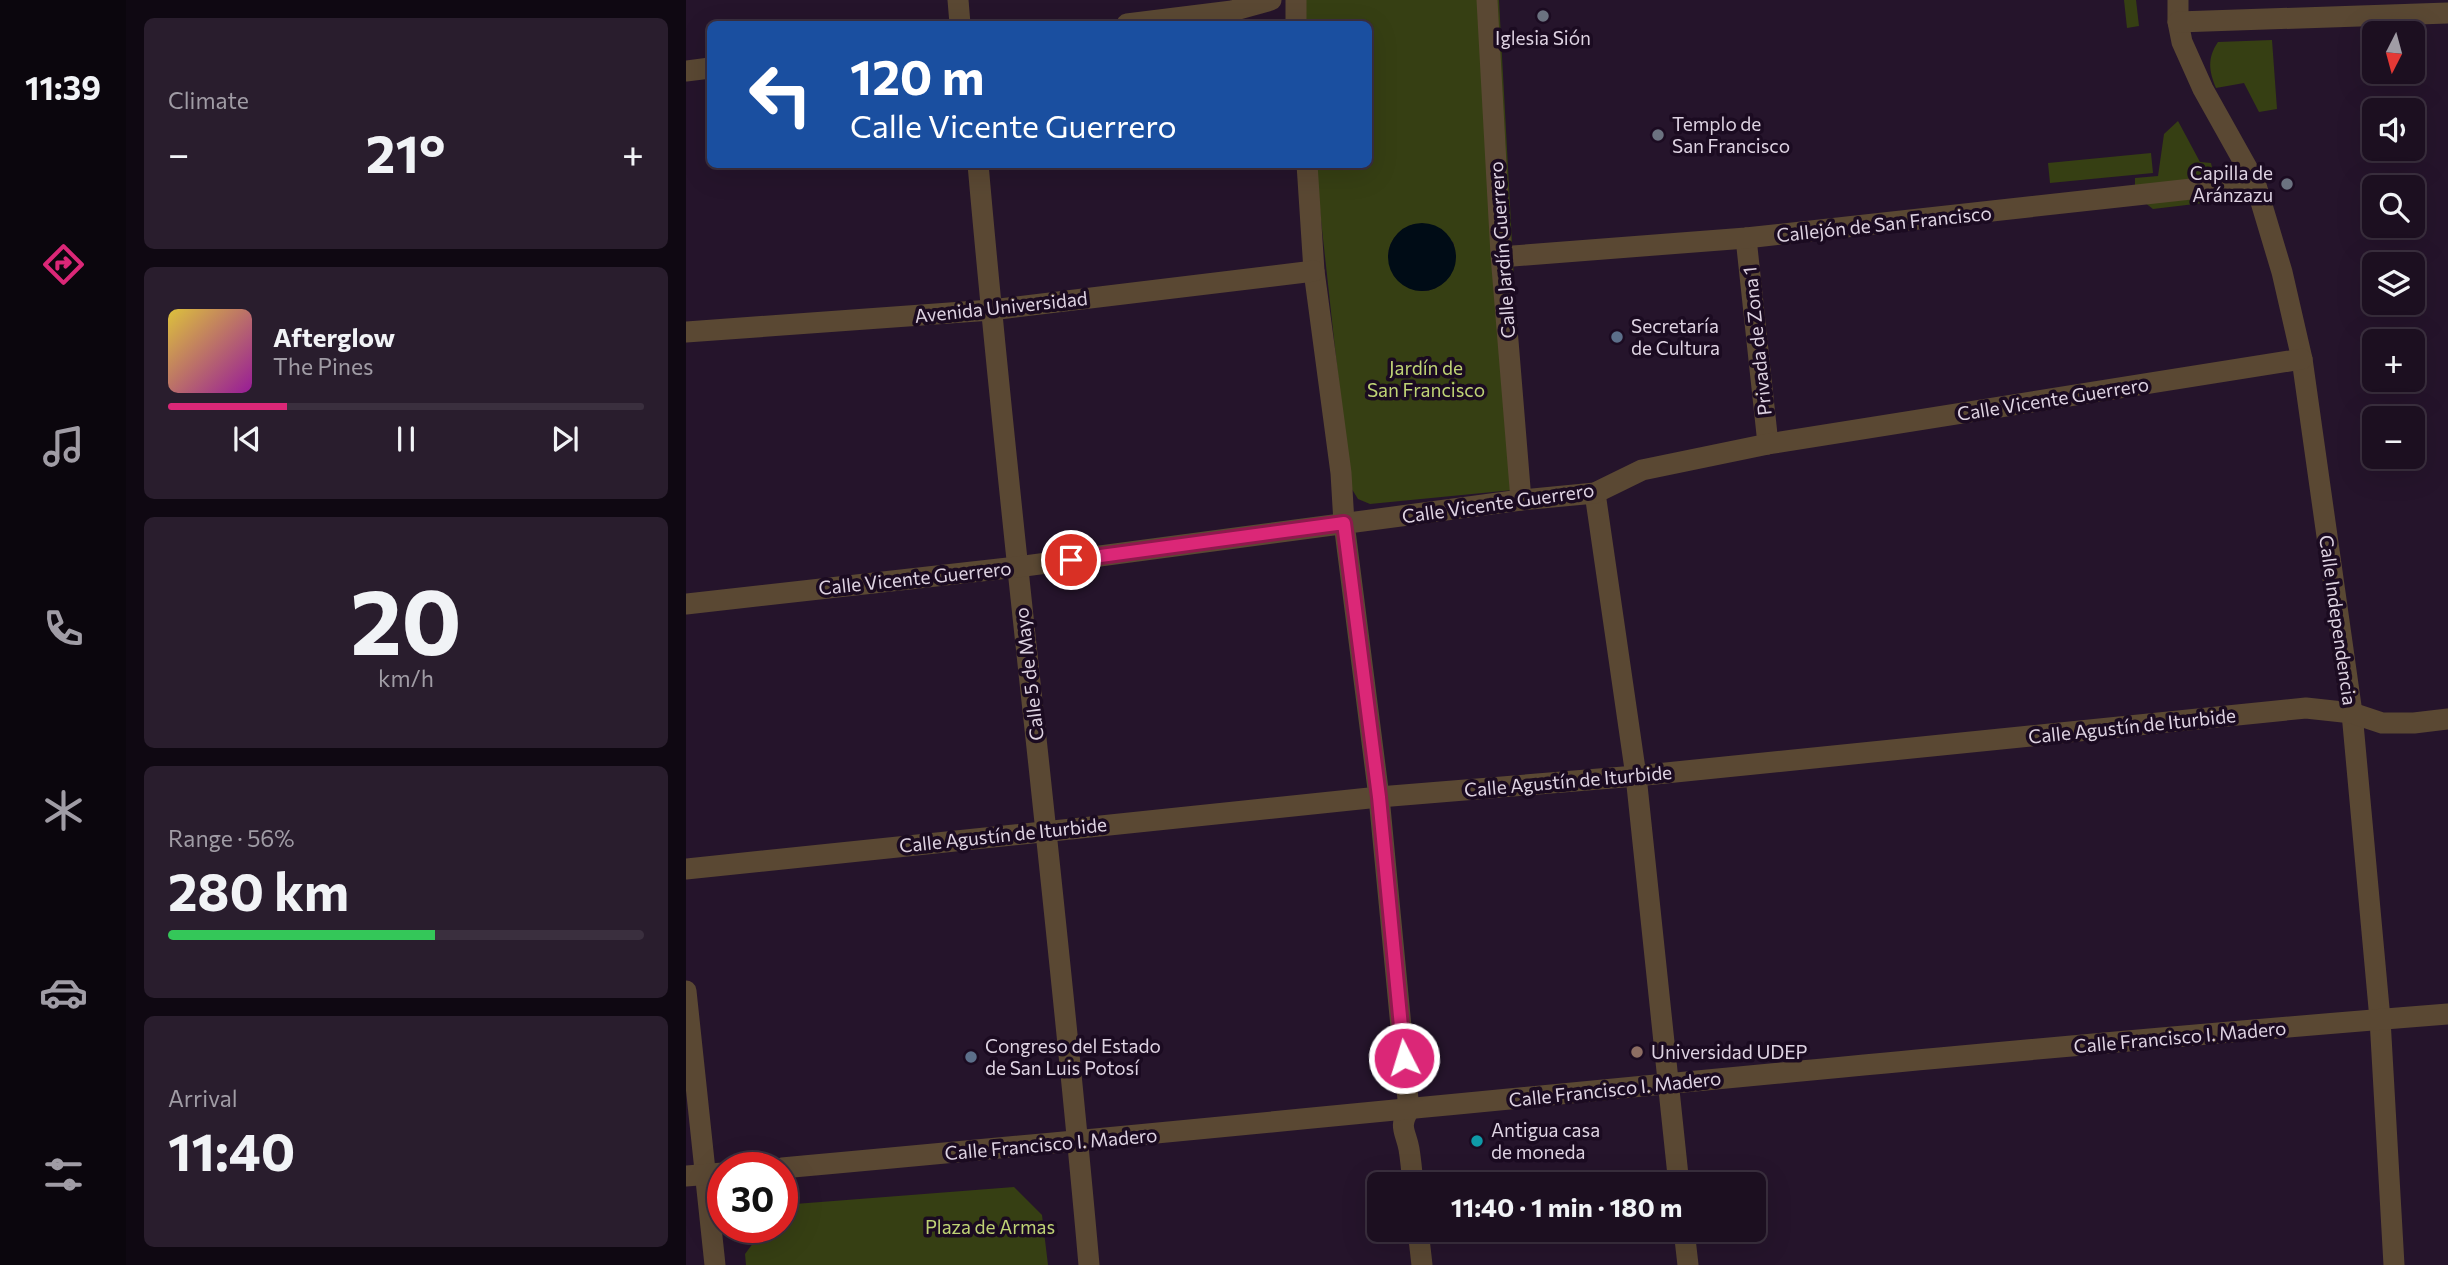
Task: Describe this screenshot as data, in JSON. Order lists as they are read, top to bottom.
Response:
{
  "streets": {
    "street": [
      "Callejón de San Francisco",
      "Calle Jardín Guerrero",
      "Avenida Universidad",
      "Privada de Zona 1",
      "Calle Vicente Guerrero",
      "Calle Independencia",
      "Calle 5 de Mayo",
      "Calle Agustín de Iturbide",
      "Calle Francisco I. Madero"
    ]
  },
  "crossings": [
    ["Callejón de San Francisco", "Privada de Zona 1"],
    ["Callejón de San Francisco", "Calle Independencia"],
    ["Calle Jardín Guerrero", "Calle Vicente Guerrero"],
    ["Avenida Universidad", "Calle 5 de Mayo"],
    ["Privada de Zona 1", "Calle Vicente Guerrero"],
    ["Calle Vicente Guerrero", "Calle Independencia"],
    ["Calle Vicente Guerrero", "Calle 5 de Mayo"],
    ["Calle Independencia", "Calle Agustín de Iturbide"],
    ["Calle Independencia", "Calle Francisco I. Madero"],
    ["Calle 5 de Mayo", "Calle Agustín de Iturbide"],
    ["Calle 5 de Mayo", "Calle Francisco I. Madero"]
  ],
  "parks": ["Jardín de San Francisco", "Plaza de Armas"],
  "places": [
    "Iglesia Sión",
    "Templo de San Francisco",
    "Capilla de Aránzazu",
    "Secretaría de Cultura",
    "Universidad UDEP",
    "Congreso del Estado de San Luis Potosí",
    "Antigua casa de moneda"
  ],
  "north": "bottom",
  "page": {
    "tabs": "11:39",
    "tile": [
      "Climate",
      ["20", "km/h"],
      ["Range · 56%", "280 km"],
      ["Arrival", "11:40"]
    ],
    "map_buttons": ["+", "−"],
    "turn": ["120 m", "Calle Vicente Guerrero"],
    "heat": ["−", "21°", "+"],
    "song": ["Afterglow", "The Pines"],
    "limit": "30",
    "trip": "11:40 · 1 min · 180 m"
  }
}
